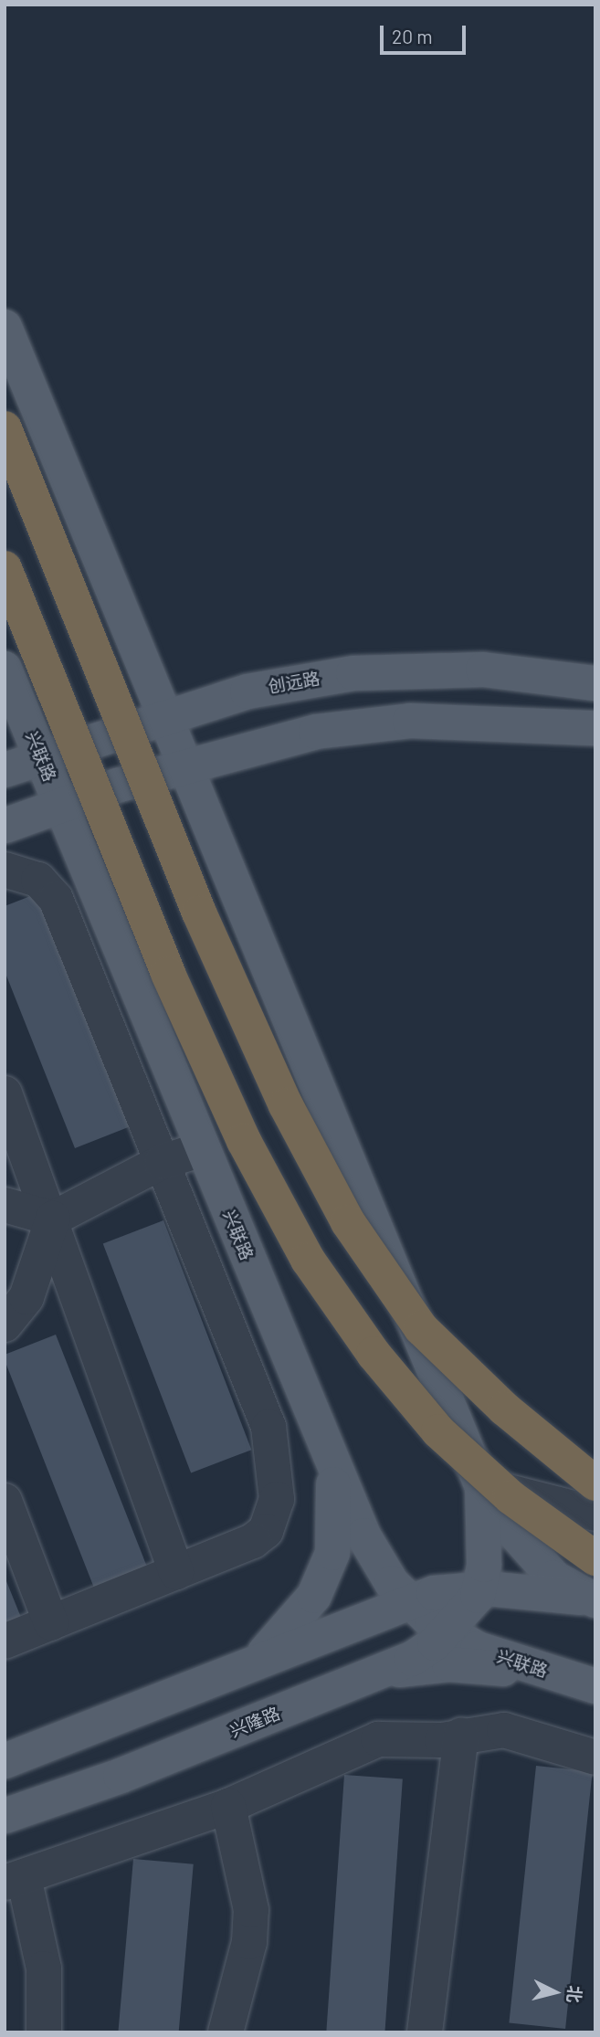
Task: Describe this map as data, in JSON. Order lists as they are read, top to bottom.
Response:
{
  "streets": {
    "main road": ["创远路", "兴联路", "兴隆路"]
  },
  "crossings": [
    ["创远路", "兴联路"],
    ["兴联路", "兴隆路"]
  ],
  "scale_bar": "20 m",
  "north": "right"
}
